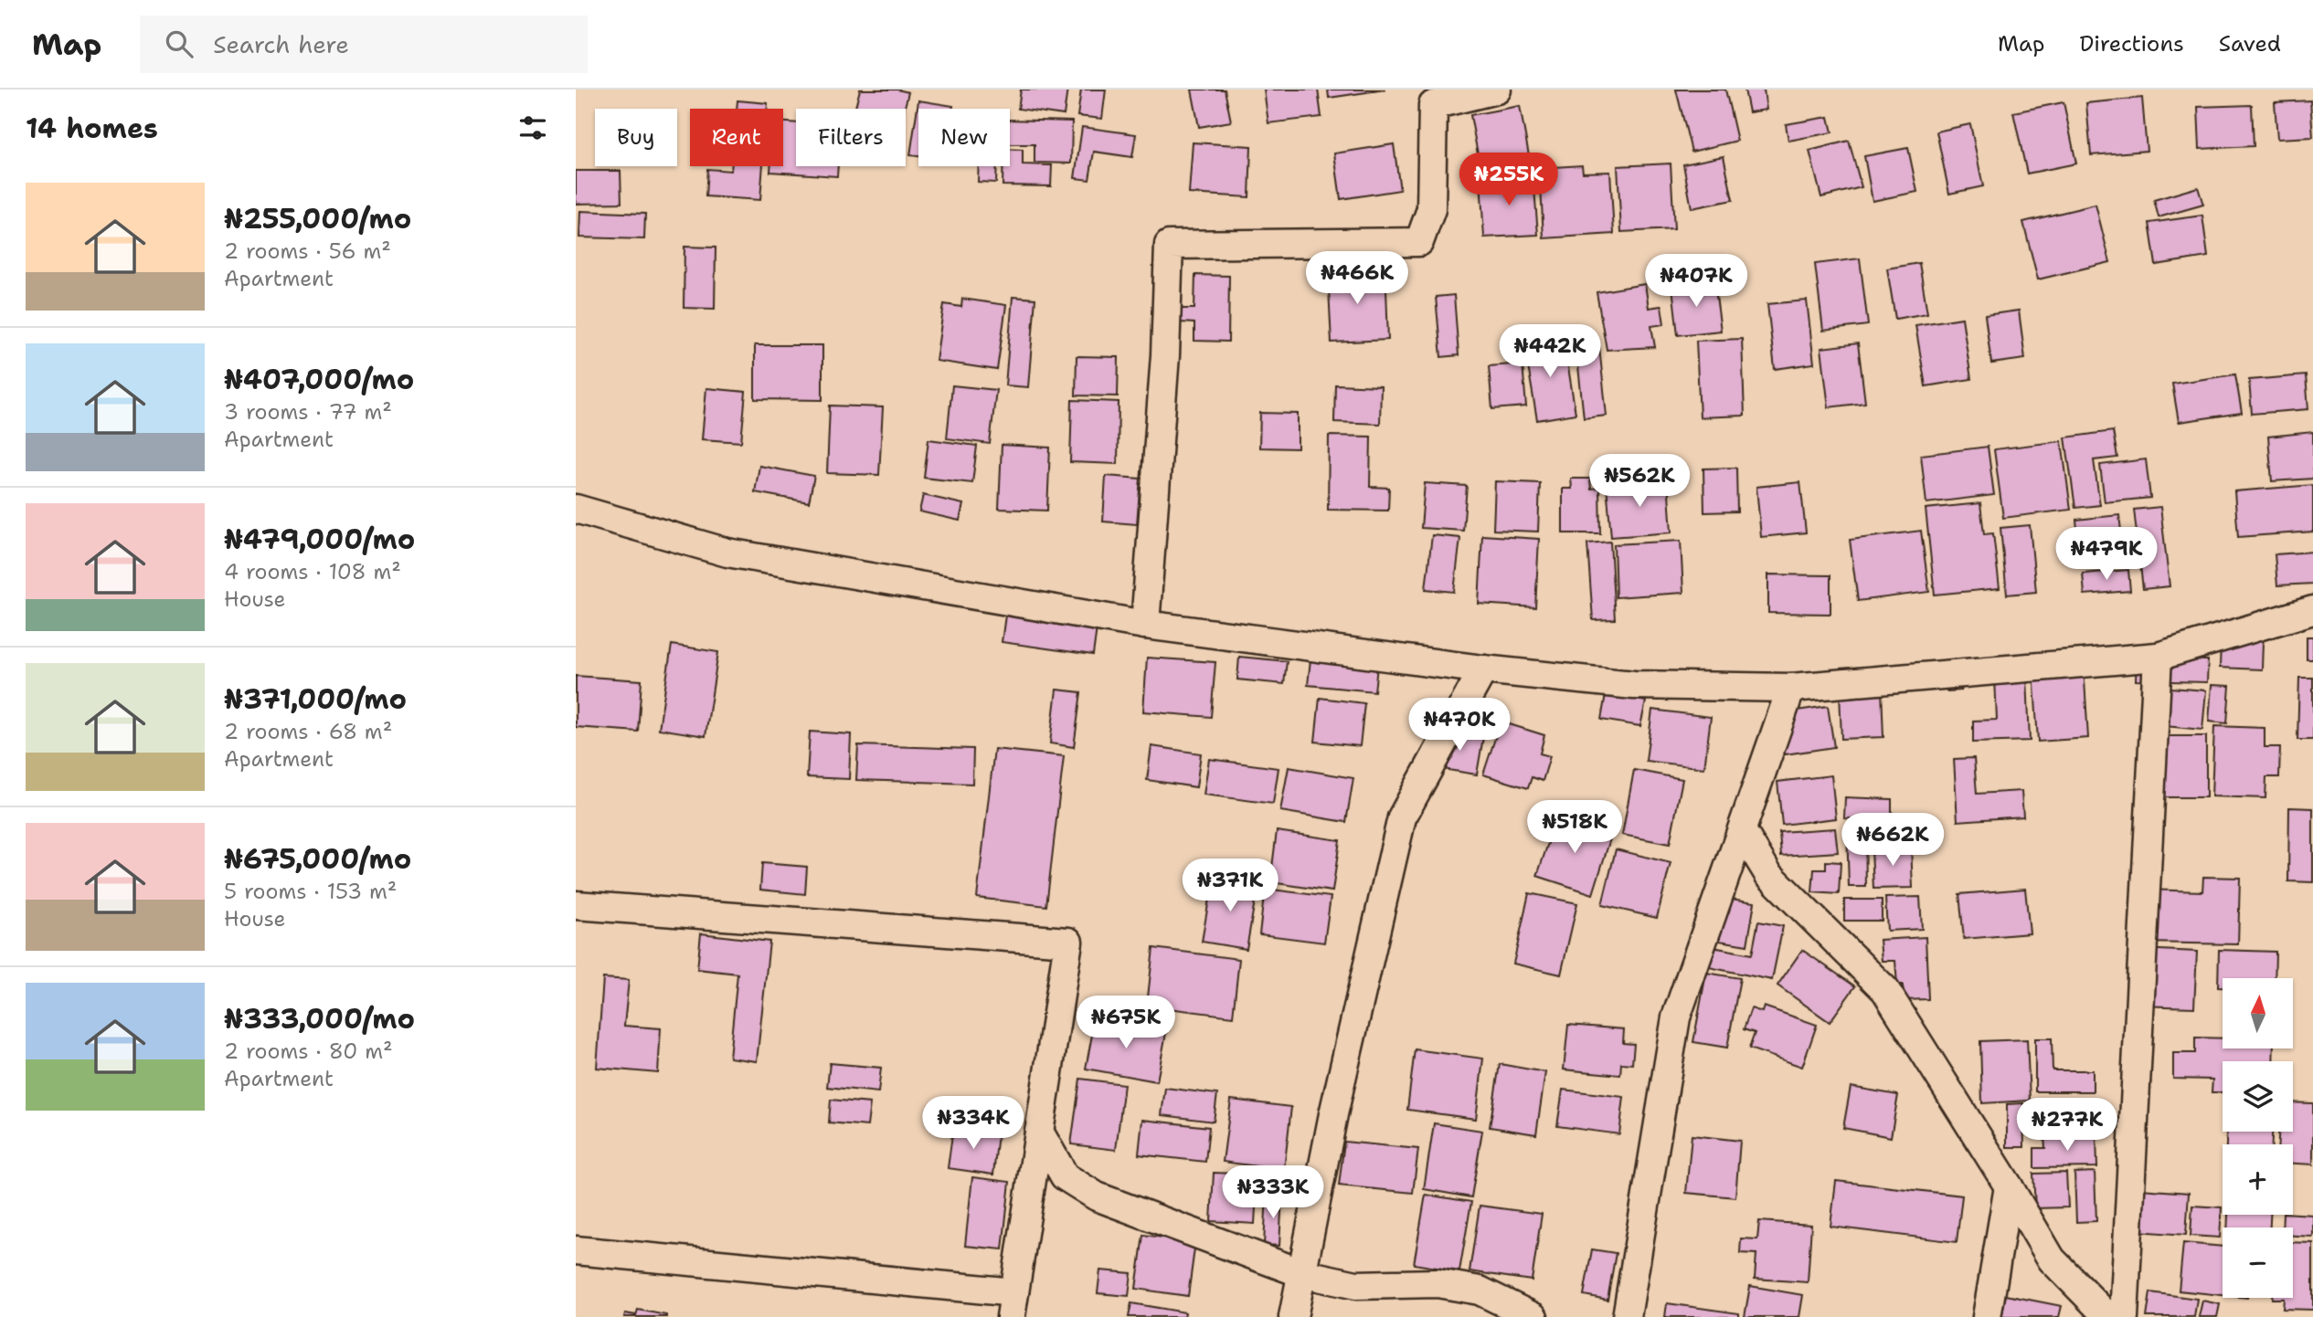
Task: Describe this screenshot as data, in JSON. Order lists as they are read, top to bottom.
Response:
{
  "north": "top",
  "page": {
    "header": "Map",
    "search": "Search here",
    "nav": ["Map", "Directions", "Saved"],
    "heading": "14 homes",
    "chip": [
      "Buy",
      "Rent",
      "Filters",
      "New"
    ],
    "price": [
      "₦255K",
      "₦466K",
      "₦407K",
      "₦442K",
      "₦562K",
      "₦479K",
      "₦470K",
      "₦518K",
      "₦662K",
      "₦371K",
      "₦675K",
      "₦334K",
      "₦277K",
      "₦333K"
    ],
    "list": [
      {
        "name": "₦255,000/mo",
        "note": "2 rooms · 56 m² · Apartment"
      },
      {
        "name": "₦407,000/mo",
        "note": "3 rooms · 77 m² · Apartment"
      },
      {
        "name": "₦479,000/mo",
        "note": "4 rooms · 108 m² · House"
      },
      {
        "name": "₦371,000/mo",
        "note": "2 rooms · 68 m² · Apartment"
      },
      {
        "name": "₦675,000/mo",
        "note": "5 rooms · 153 m² · House"
      },
      {
        "name": "₦333,000/mo",
        "note": "2 rooms · 80 m² · Apartment"
      }
    ],
    "map_buttons": ["+", "−"]
  }
}
